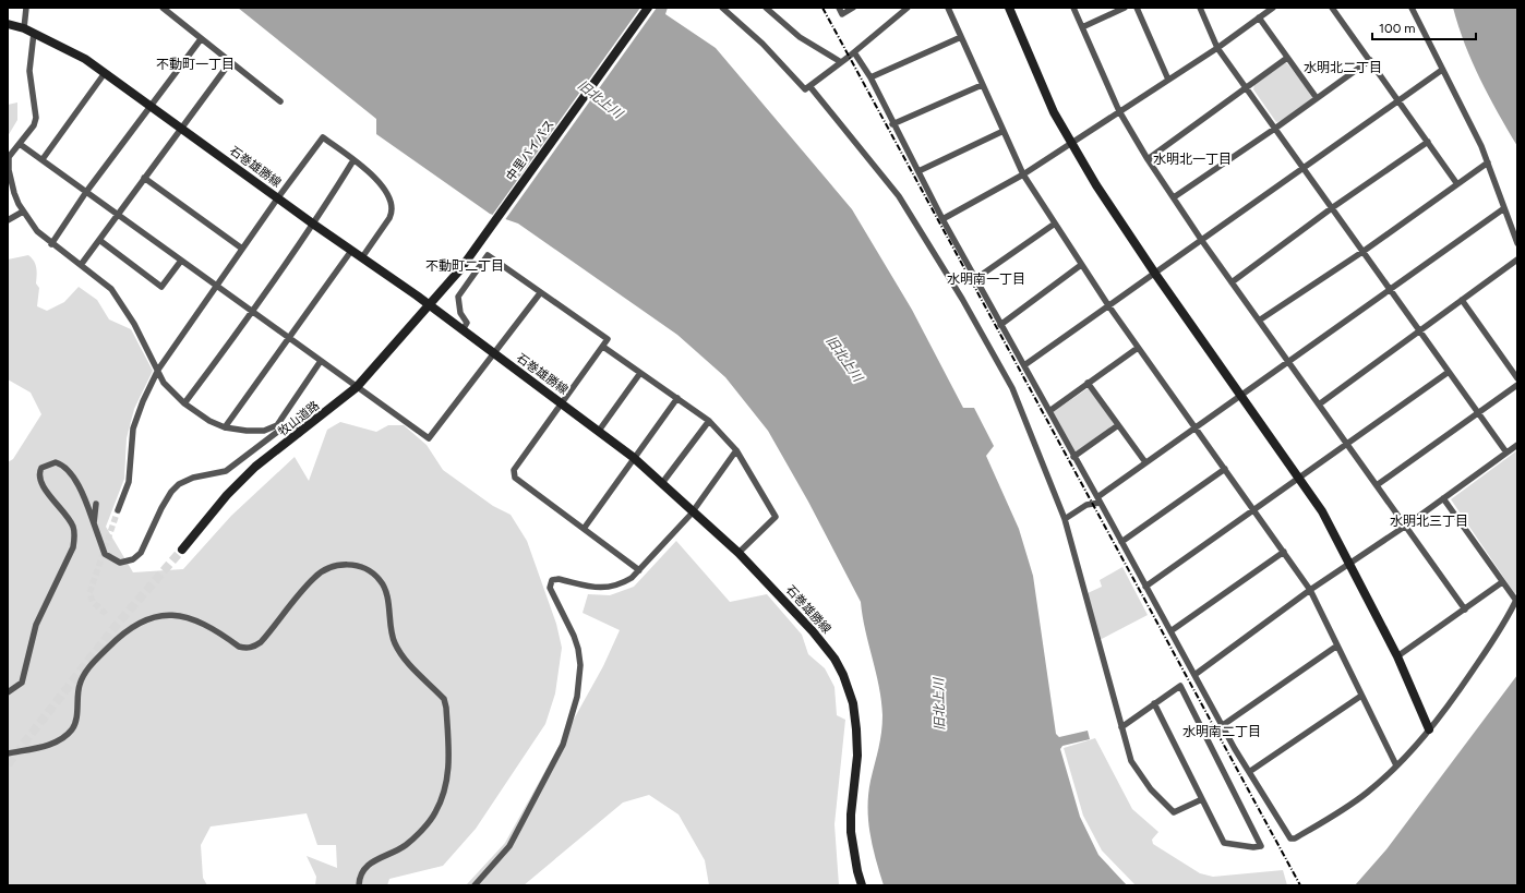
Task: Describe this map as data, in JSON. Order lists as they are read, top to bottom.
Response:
{
  "streets": {
    "street": ["中里バイパス", "石巻雄勝線", "牧山道路"]
  },
  "crossings": [
    ["中里バイパス", "石巻雄勝線"],
    ["中里バイパス", "牧山道路"],
    ["石巻雄勝線", "牧山道路"]
  ],
  "districts": [
    "不動町一丁目",
    "水明北二丁目",
    "水明北一丁目",
    "不動町二丁目",
    "水明南一丁目",
    "水明北三丁目",
    "水明南二丁目"
  ],
  "water": ["旧北上川"],
  "scale_bar": "100 m"
}
